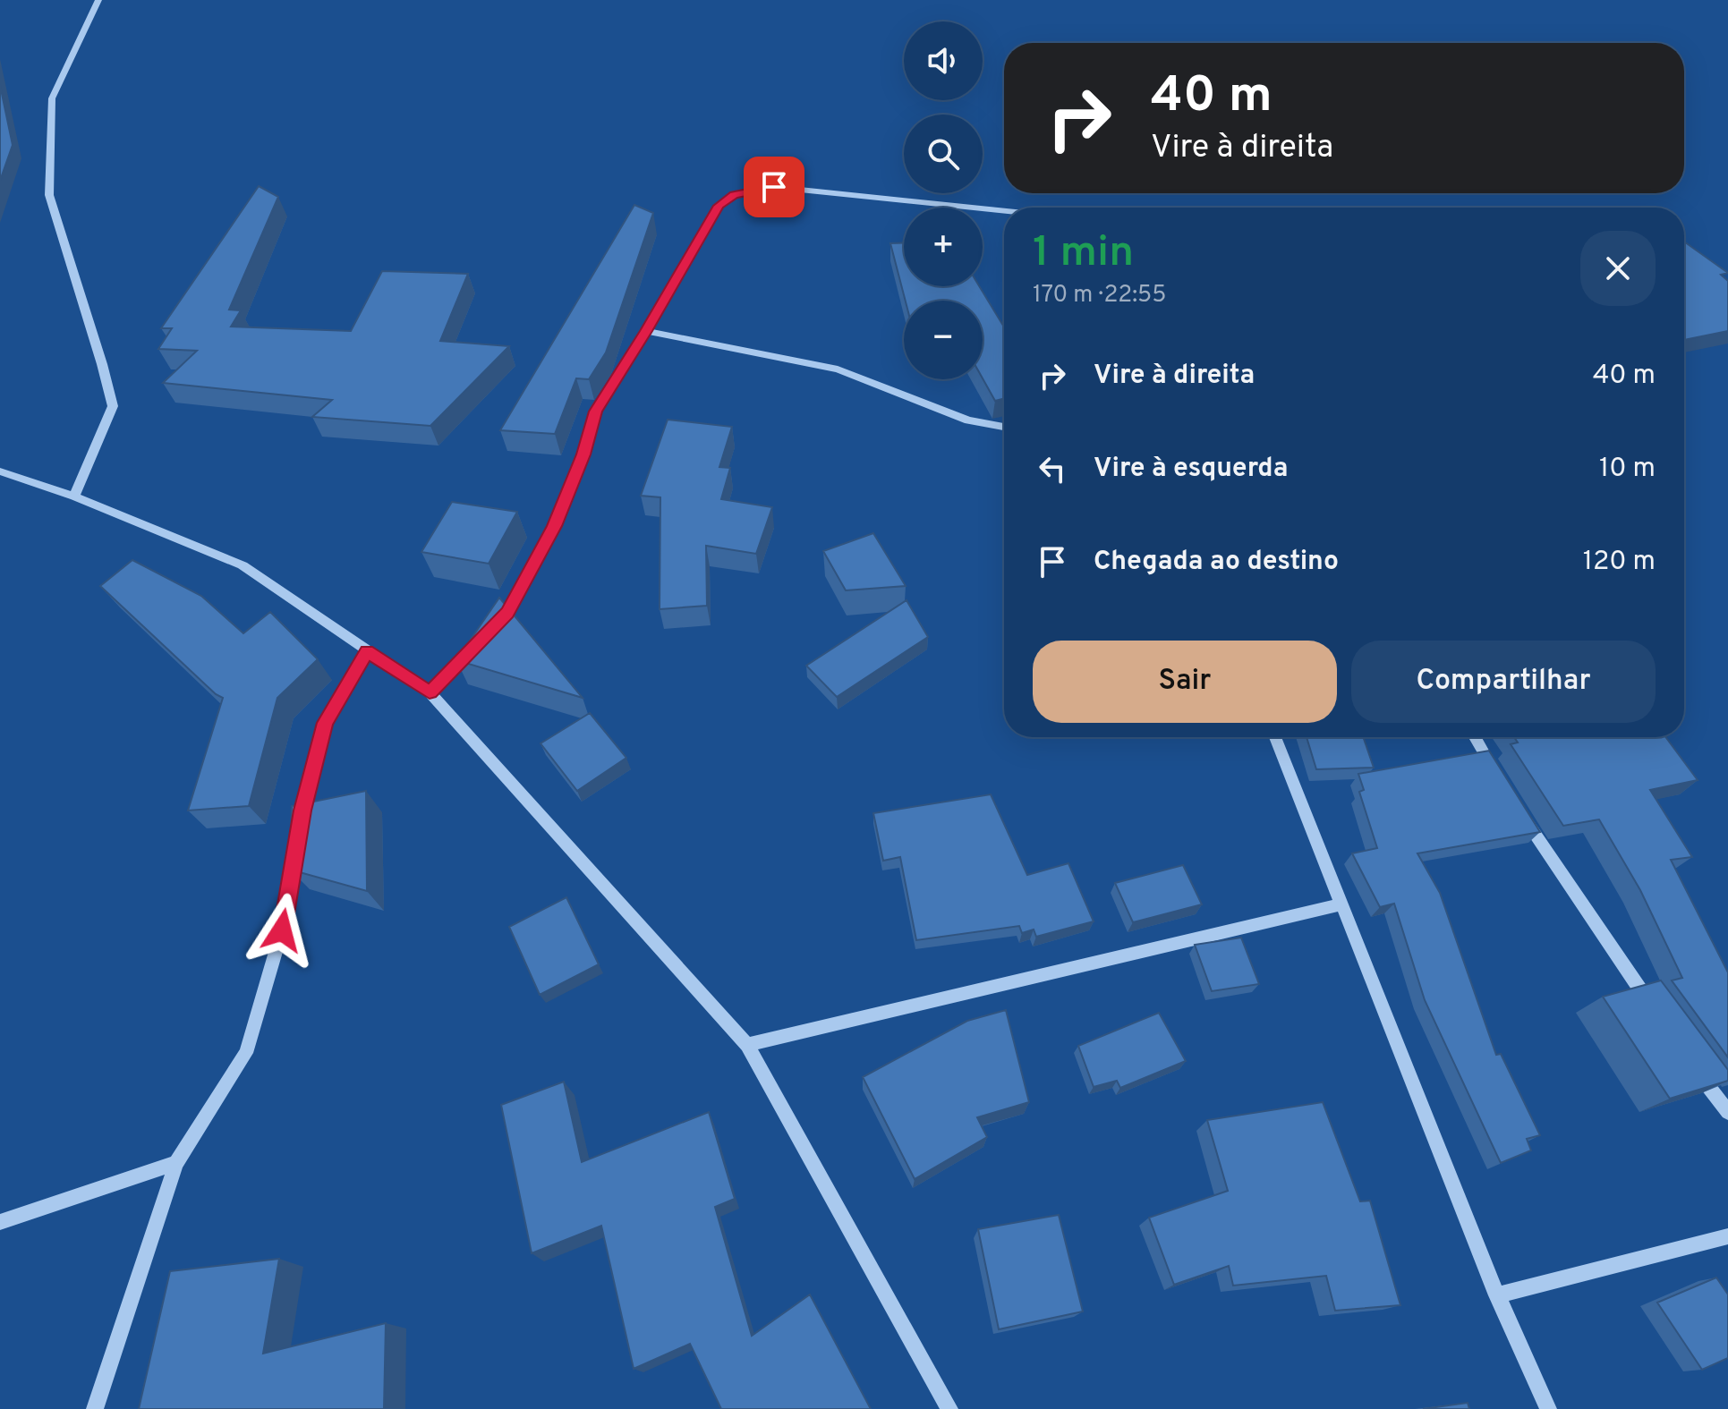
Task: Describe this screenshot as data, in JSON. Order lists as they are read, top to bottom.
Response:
{
  "page": {
    "map_buttons": ["+", "−"],
    "turn": ["40 m", "Vire à direita"],
    "heading": ["1 min", "170 m · 22:55"],
    "list": [
      {
        "name": "Vire à direita",
        "value": "40 m"
      },
      {
        "name": "Vire à esquerda",
        "value": "10 m"
      },
      {
        "name": "Chegada ao destino",
        "value": "120 m"
      }
    ],
    "buttons": ["Sair", "Compartilhar"]
  }
}
